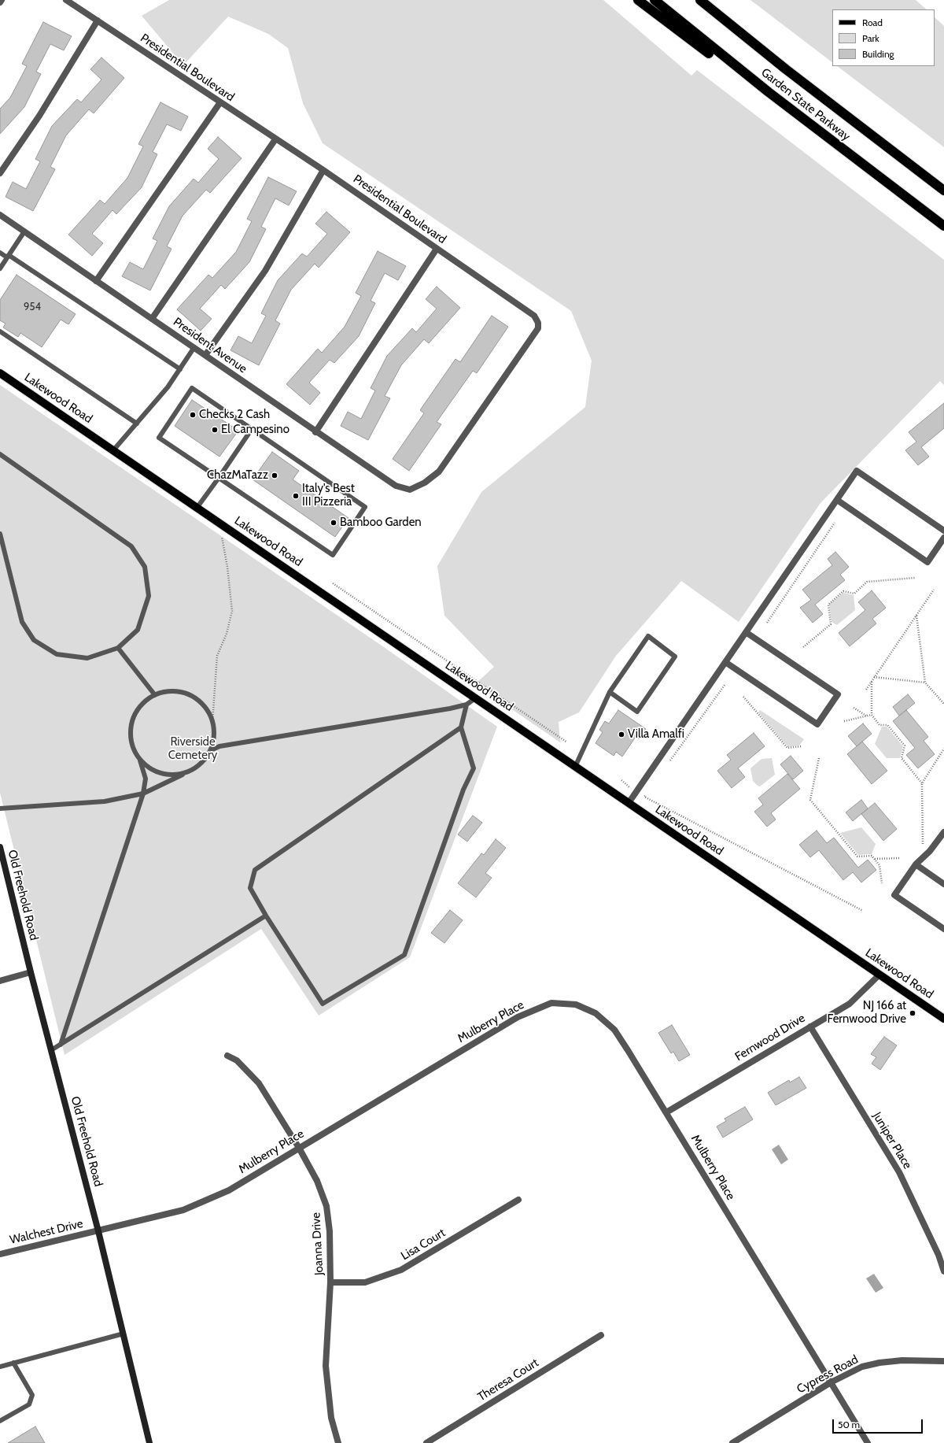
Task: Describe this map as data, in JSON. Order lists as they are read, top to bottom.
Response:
{
  "streets": {
    "highway": ["Garden State Parkway"],
    "main road": ["Lakewood Road", "Old Freehold Road"],
    "street": [
      "Presidential Boulevard",
      "President Avenue",
      "Mulberry Place",
      "Fernwood Drive",
      "Juniper Place",
      "Walchest Drive",
      "Joanna Drive",
      "Lisa Court",
      "Cypress Road",
      "Theresa Court"
    ]
  },
  "crossings": [
    ["Presidential Boulevard", "President Avenue"],
    ["Lakewood Road", "Fernwood Drive"],
    ["Old Freehold Road", "Mulberry Place"],
    ["Old Freehold Road", "Walchest Drive"],
    ["Mulberry Place", "Fernwood Drive"],
    ["Mulberry Place", "Walchest Drive"],
    ["Mulberry Place", "Joanna Drive"],
    ["Mulberry Place", "Cypress Road"],
    ["Fernwood Drive", "Juniper Place"],
    ["Joanna Drive", "Lisa Court"]
  ],
  "parks": ["Riverside Cemetery"],
  "places": [
    "Checks 2 Cash",
    "El Campesino",
    "ChazMaTazz",
    "Italy's Best III Pizzeria",
    "Bamboo Garden",
    "Villa Amalfi",
    "NJ 166 at Fernwood Drive"
  ],
  "house_numbers": ["954"],
  "legend": ["Road", "Park", "Building"],
  "scale_bar": "50 m"
}
